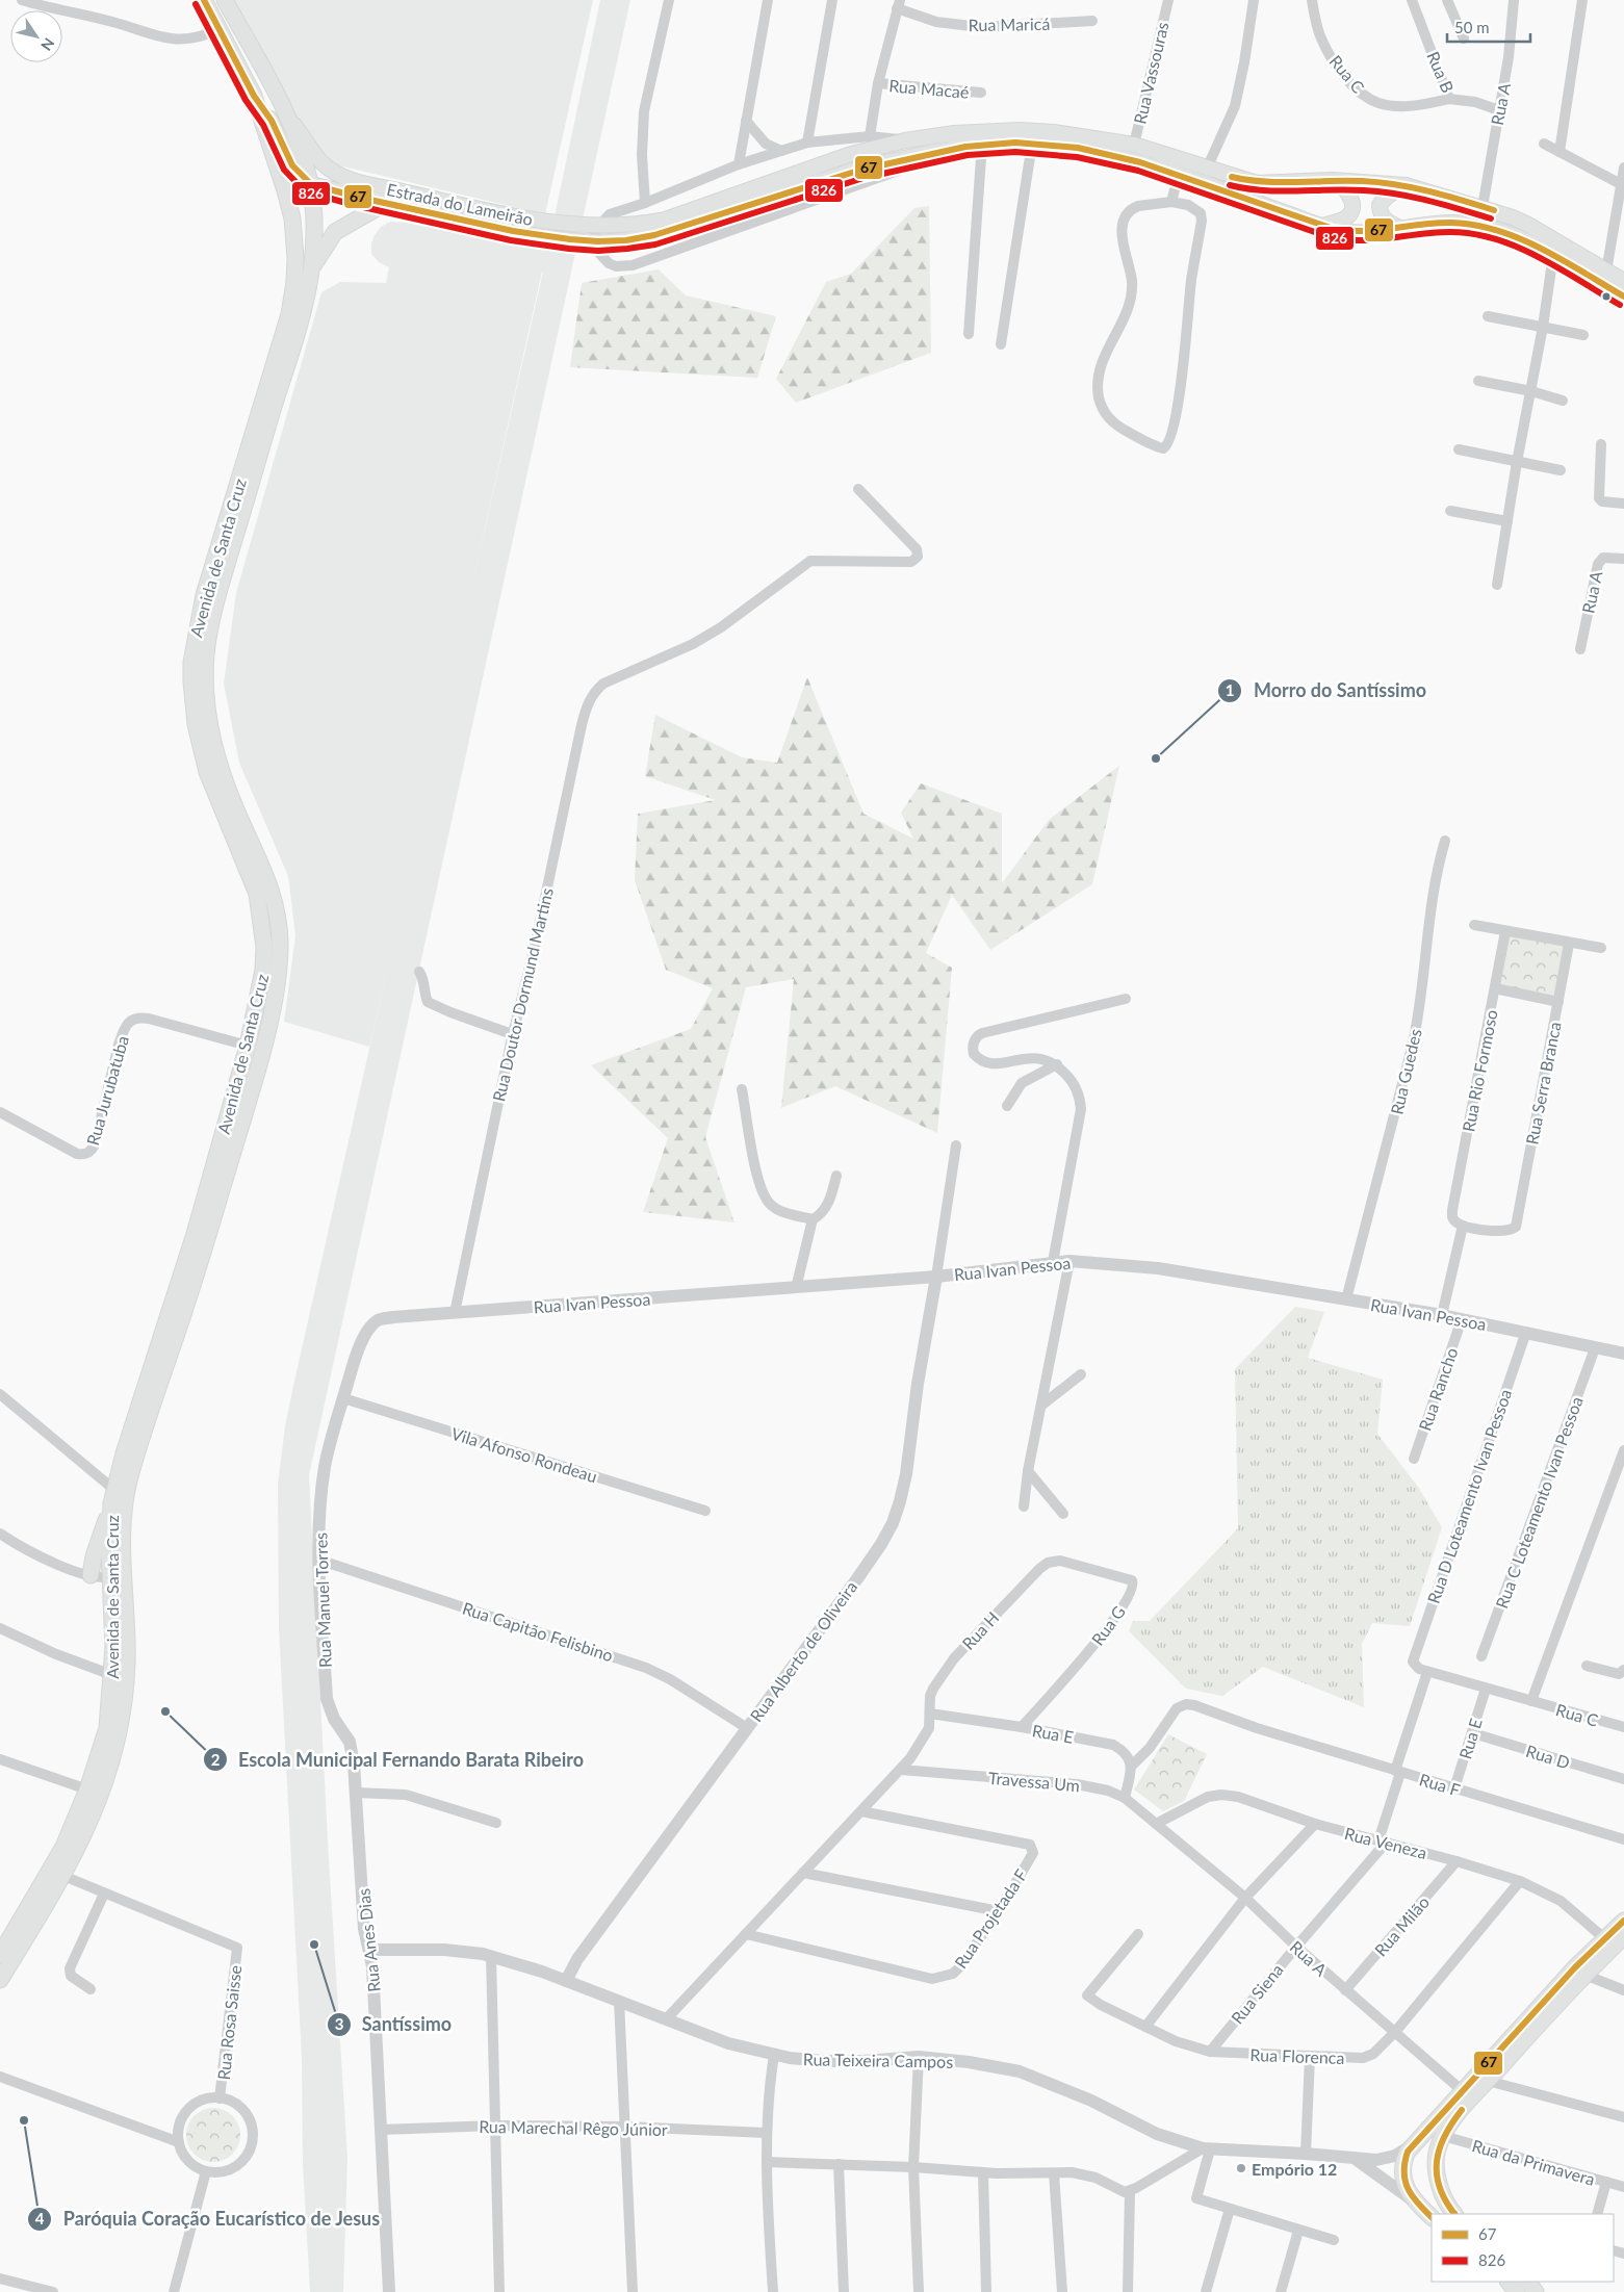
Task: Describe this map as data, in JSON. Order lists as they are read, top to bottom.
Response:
{
  "streets": {
    "main road": ["Estrada do Lameirão", "Avenida de Santa Cruz", "Rua Teixeira Campos"],
    "street": [
      "Rua Maricá",
      "Rua B",
      "Rua Vassouras",
      "Rua C",
      "Rua Macaé",
      "Rua A",
      "Rua Doutor Dormund Martins",
      "Rua Rio Formoso",
      "Rua Guedes",
      "Rua Serra Branca",
      "Rua Jurubatuba",
      "Rua Ivan Pessoa",
      "Rua Rancho",
      "Vila Afonso Rondeau",
      "Rua D Loteamento Ivan Pessoa",
      "Rua C Loteamento Ivan Pessoa",
      "Rua Manuel Torres",
      "Rua G",
      "Rua H",
      "Rua Capitão Felisbino",
      "Rua Alberto de Oliveira",
      "Rua E",
      "Rua D",
      "Travessa Um",
      "Rua F",
      "Rua Veneza",
      "Rua Projetada F",
      "Rua Milão",
      "Rua Anes Dias",
      "Rua Siena",
      "Rua Rosa Saisse",
      "Rua Florenca",
      "Rua Marechal Rêgo Júnior",
      "Rua da Primavera"
    ]
  },
  "crossings": [
    ["Rua B", "Rua C"],
    ["Rua B", "Rua A"],
    ["Rua Vassouras", "Estrada do Lameirão"],
    ["Rua A", "Estrada do Lameirão"],
    ["Rua A", "Travessa Um"],
    ["Rua A", "Rua Veneza"],
    ["Rua A", "Rua Milão"],
    ["Rua A", "Rua Siena"],
    ["Rua A", "Rua Florenca"],
    ["Estrada do Lameirão", "Avenida de Santa Cruz"],
    ["Avenida de Santa Cruz", "Rua Jurubatuba"],
    ["Rua Doutor Dormund Martins", "Rua Ivan Pessoa"],
    ["Rua Rio Formoso", "Rua Serra Branca"],
    ["Rua Guedes", "Rua Ivan Pessoa"],
    ["Rua Ivan Pessoa", "Rua Rancho"],
    ["Rua Ivan Pessoa", "Rua D Loteamento Ivan Pessoa"],
    ["Rua Ivan Pessoa", "Rua C Loteamento Ivan Pessoa"],
    ["Rua Ivan Pessoa", "Rua Manuel Torres"],
    ["Rua Ivan Pessoa", "Rua Alberto de Oliveira"],
    ["Vila Afonso Rondeau", "Rua Manuel Torres"],
    ["Rua Manuel Torres", "Rua Capitão Felisbino"],
    ["Rua Manuel Torres", "Rua Anes Dias"],
    ["Rua G", "Rua H"],
    ["Rua G", "Rua E"],
    ["Rua H", "Rua E"],
    ["Rua H", "Travessa Um"],
    ["Rua H", "Rua Projetada F"],
    ["Rua H", "Rua Teixeira Campos"],
    ["Rua Capitão Felisbino", "Rua Alberto de Oliveira"],
    ["Rua Alberto de Oliveira", "Rua Teixeira Campos"],
    ["Rua E", "Rua D"],
    ["Rua E", "Rua F"],
    ["Travessa Um", "Rua Veneza"],
    ["Rua Veneza", "Rua Milão"],
    ["Rua Veneza", "Rua Siena"],
    ["Rua Veneza", "Rua Florenca"],
    ["Rua Anes Dias", "Rua Teixeira Campos"],
    ["Rua Anes Dias", "Rua Marechal Rêgo Júnior"],
    ["Rua Siena", "Rua Florenca"]
  ],
  "places": [
    "Morro do Santíssimo",
    "Escola Municipal Fernando Barata Ribeiro",
    "Santíssimo",
    "Paróquia Coração Eucarístico de Jesus",
    "Empório 12"
  ],
  "lines": ["transit line 67", "transit line 826"],
  "legend": ["67", "826"],
  "scale_bar": "50 m",
  "north": "bottom right"
}
